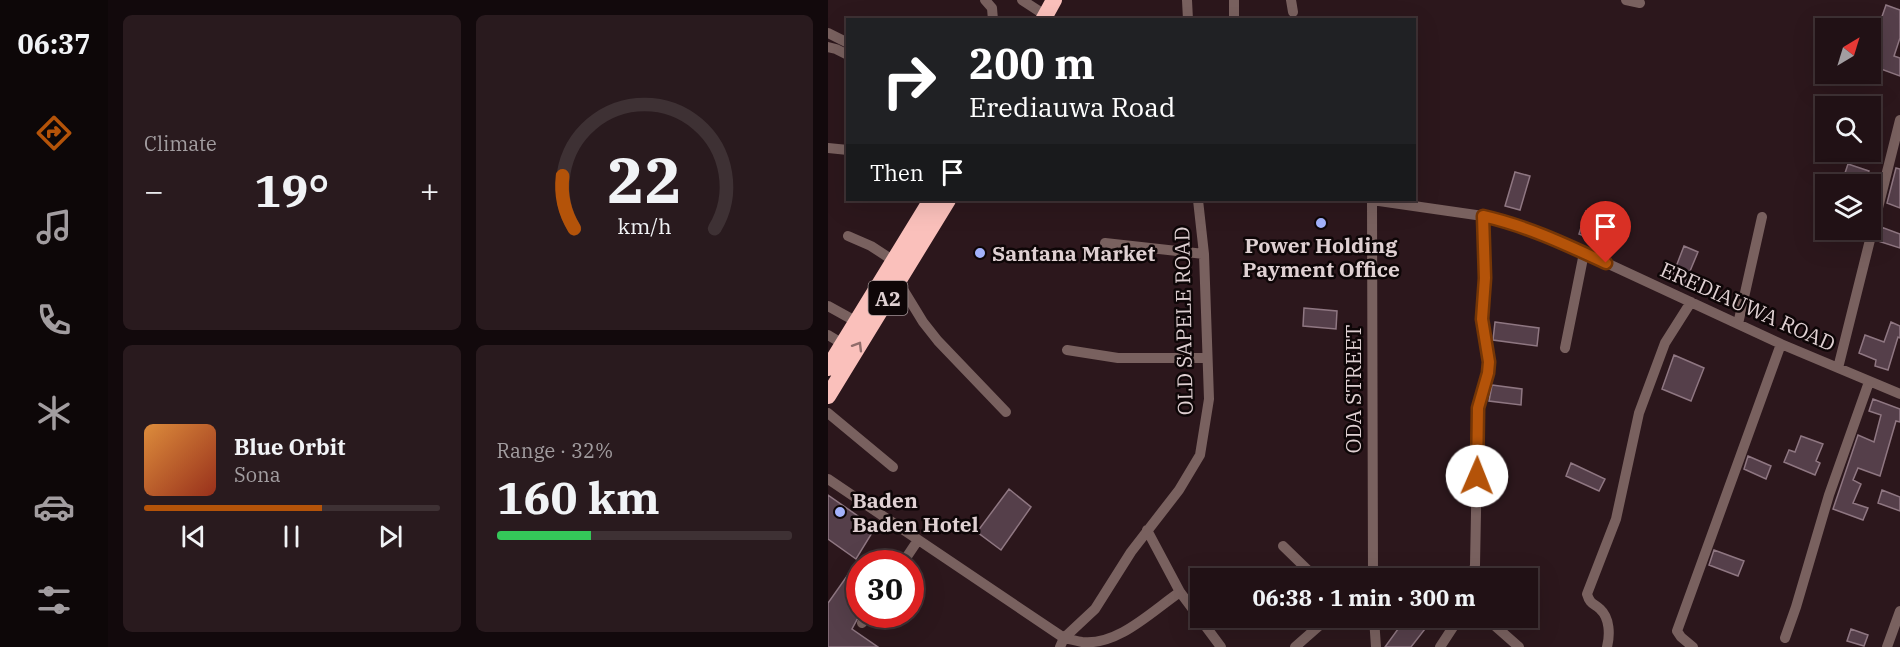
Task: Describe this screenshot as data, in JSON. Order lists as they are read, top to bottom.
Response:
{
  "streets": {
    "highway": ["A2"],
    "street": ["EREDIAUWA ROAD", "OLD SAPELE ROAD", "ODA STREET"]
  },
  "places": ["Power Holding Payment Office", "Santana Market", "Baden Baden Hotel"],
  "north": "top right",
  "page": {
    "tabs": "06:37",
    "tile": [
      "Climate",
      ["Range · 32%", "160 km"]
    ],
    "turn": ["200 m", "Erediauwa Road"],
    "then": "Then",
    "heat": ["−", "19°", "+"],
    "song": ["Blue Orbit", "Sona"],
    "limit": "30",
    "trip": "06:38 · 1 min · 300 m",
    "gauge": ["22", "km/h"]
  }
}
